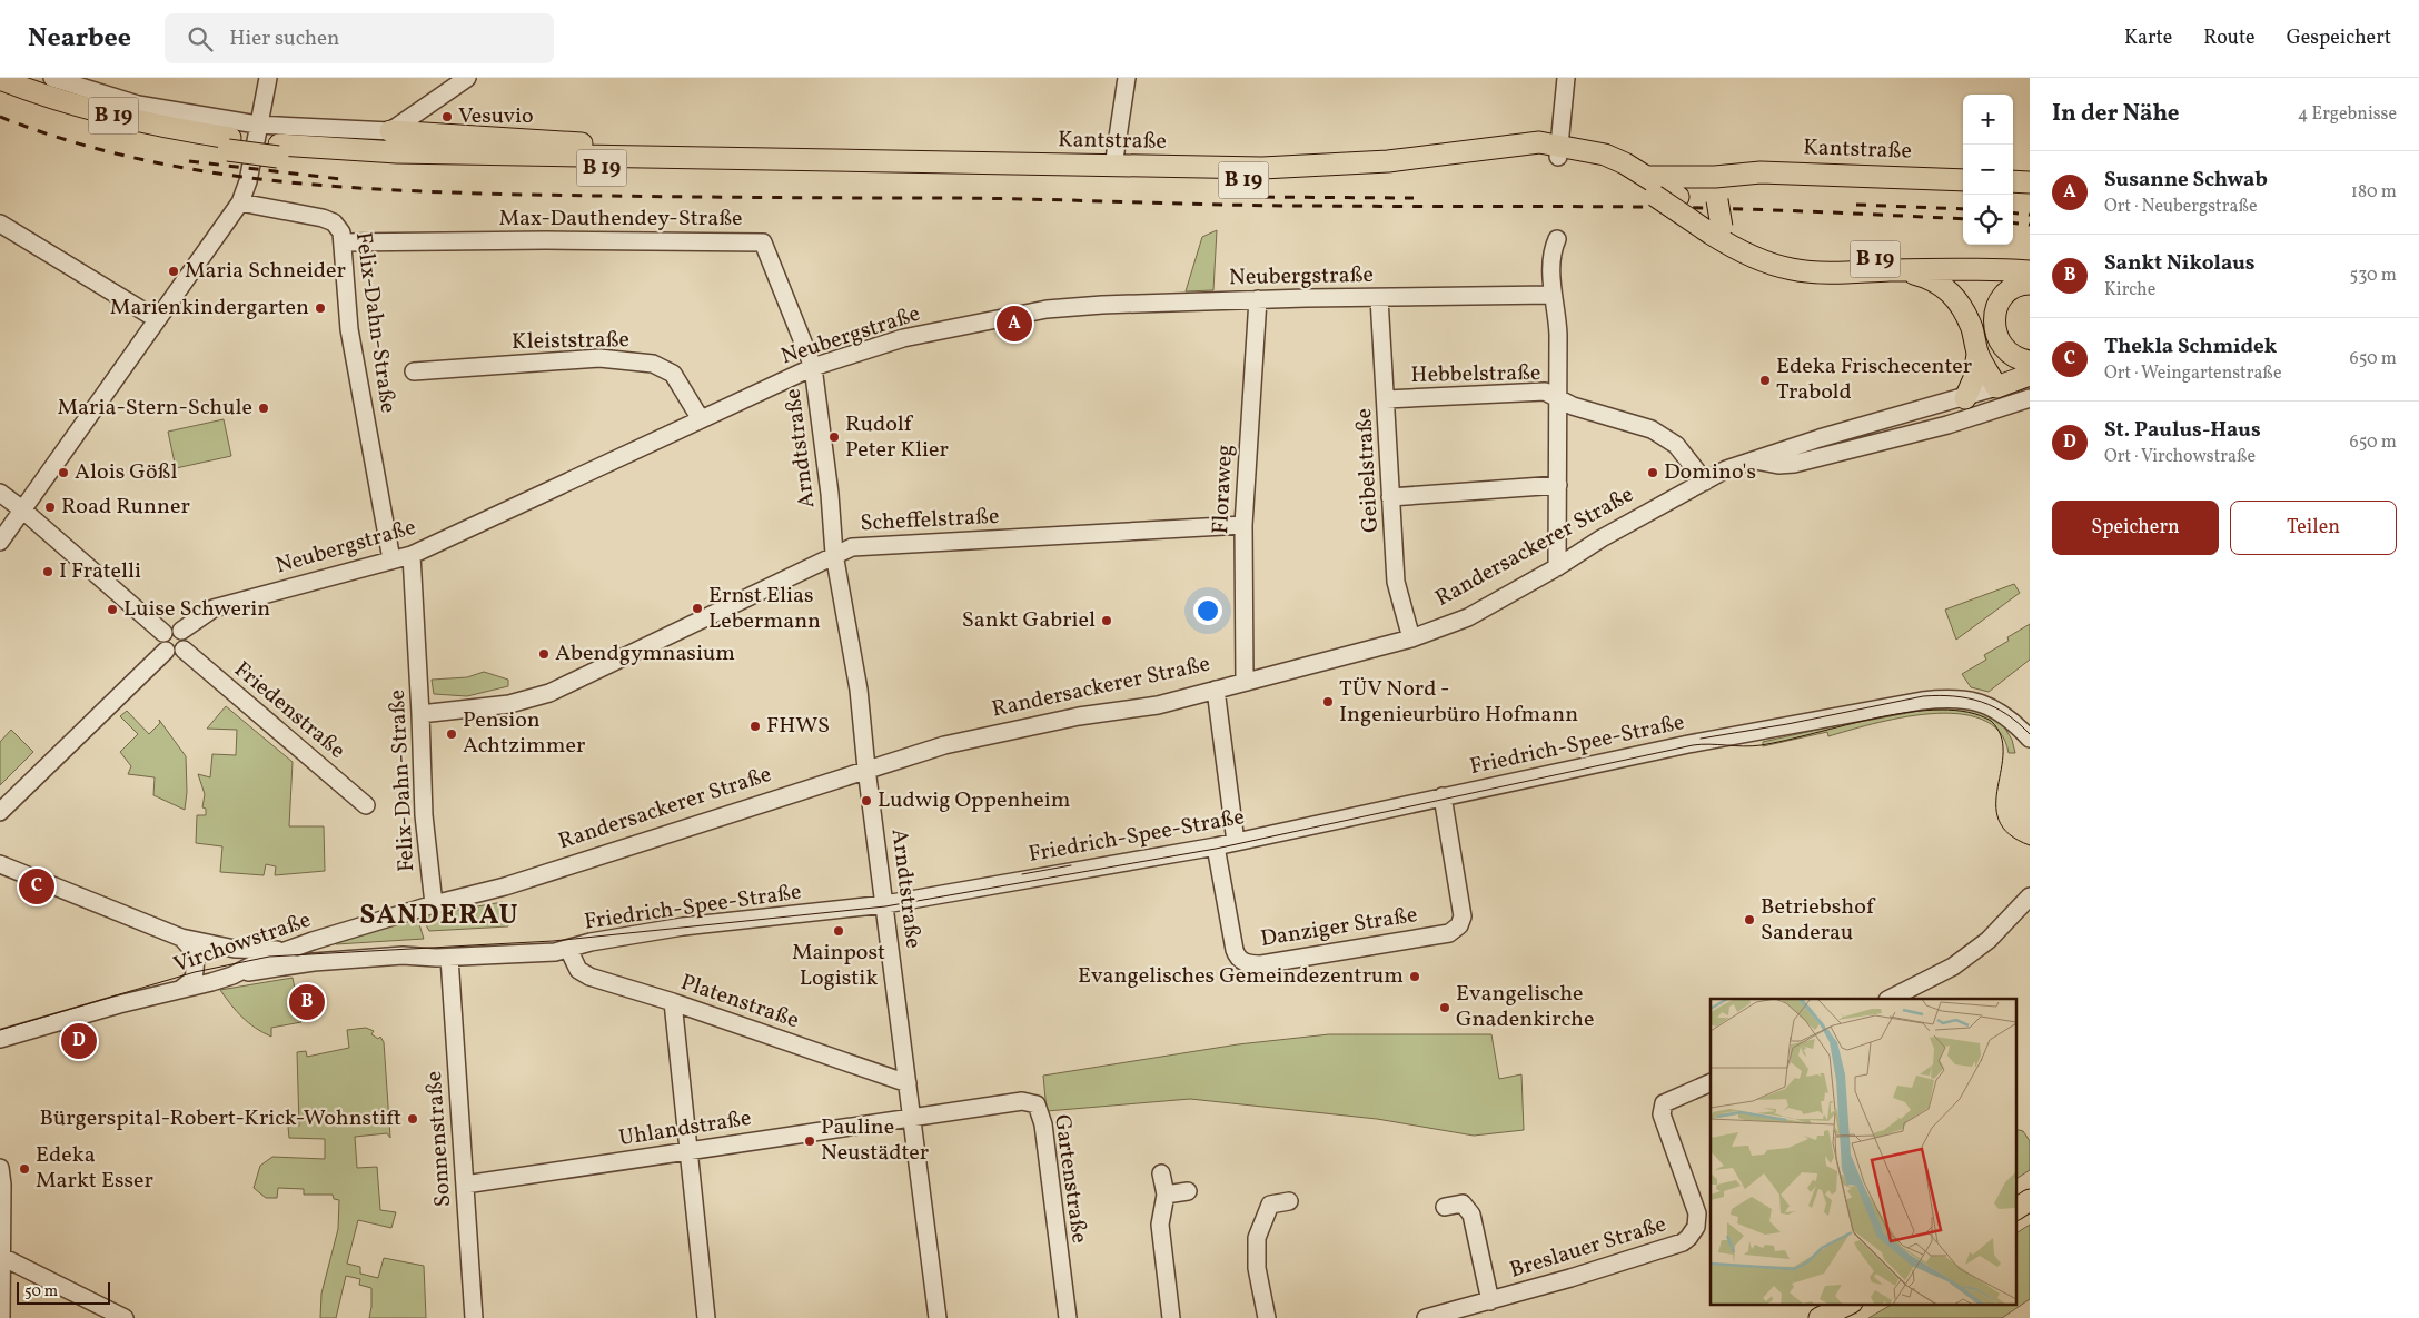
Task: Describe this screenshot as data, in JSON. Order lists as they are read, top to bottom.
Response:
{
  "streets": {
    "main road": ["B 19", "Kantstraße", "Randersackerer Straße"],
    "street": [
      "Max-Dauthendey-Straße",
      "Neubergstraße",
      "Felix-Dahn-Straße",
      "Kleiststraße",
      "Hebbelstraße",
      "Arndtstraße",
      "Geibelstraße",
      "Floraweg",
      "Scheffelstraße",
      "Friedenstraße",
      "Friedrich-Spee-Straße",
      "Danziger Straße",
      "Virchowstraße",
      "Platenstraße",
      "Uhlandstraße",
      "Sonnenstraße",
      "Gartenstraße",
      "Breslauer Straße"
    ]
  },
  "crossings": [
    ["B 19", "Kantstraße"],
    ["Max-Dauthendey-Straße", "Neubergstraße"],
    ["Max-Dauthendey-Straße", "Felix-Dahn-Straße"],
    ["Max-Dauthendey-Straße", "Arndtstraße"],
    ["Neubergstraße", "Felix-Dahn-Straße"],
    ["Neubergstraße", "Kleiststraße"],
    ["Neubergstraße", "Arndtstraße"],
    ["Neubergstraße", "Geibelstraße"],
    ["Neubergstraße", "Floraweg"],
    ["Neubergstraße", "Friedenstraße"],
    ["Felix-Dahn-Straße", "Scheffelstraße"],
    ["Felix-Dahn-Straße", "Randersackerer Straße"],
    ["Felix-Dahn-Straße", "Virchowstraße"],
    ["Hebbelstraße", "Geibelstraße"],
    ["Hebbelstraße", "Randersackerer Straße"],
    ["Arndtstraße", "Scheffelstraße"],
    ["Arndtstraße", "Randersackerer Straße"],
    ["Arndtstraße", "Friedrich-Spee-Straße"],
    ["Arndtstraße", "Platenstraße"],
    ["Arndtstraße", "Uhlandstraße"],
    ["Arndtstraße", "Gartenstraße"],
    ["Geibelstraße", "Randersackerer Straße"],
    ["Floraweg", "Scheffelstraße"],
    ["Floraweg", "Randersackerer Straße"],
    ["Randersackerer Straße", "Virchowstraße"],
    ["Friedrich-Spee-Straße", "Danziger Straße"],
    ["Friedrich-Spee-Straße", "Virchowstraße"],
    ["Friedrich-Spee-Straße", "Platenstraße"],
    ["Friedrich-Spee-Straße", "Sonnenstraße"],
    ["Uhlandstraße", "Sonnenstraße"],
    ["Uhlandstraße", "Gartenstraße"]
  ],
  "districts": ["SANDERAU"],
  "places": [
    "Vesuvio",
    "Maria Schneider",
    "Marienkindergarten",
    "Edeka Frischecenter Trabold",
    "Maria-Stern-Schule",
    "Rudolf Peter Klier",
    "Alois Gößl",
    "Domino's",
    "Road Runner",
    "I Fratelli",
    "Ernst Elias Lebermann",
    "Luise Schwerin",
    "Sankt Gabriel",
    "Abendgymnasium",
    "TÜV Nord - Ingenieurbüro Hofmann",
    "FHWS",
    "Pension Achtzimmer",
    "Ludwig Oppenheim",
    "Betriebshof Sanderau",
    "Mainpost Logistik",
    "Evangelisches Gemeindezentrum",
    "Evangelische Gnadenkirche",
    "Bürgerspital-Robert-Krick-Wohnstift",
    "Pauline Neustädter",
    "Edeka Markt Esser"
  ],
  "scale_bar": "50 m",
  "page": {
    "header": "Nearbee",
    "search": "Hier suchen",
    "nav": ["Karte", "Route", "Gespeichert"],
    "heading": ["In der Nähe", "4 Ergebnisse"],
    "map_buttons": ["+", "−"],
    "list": [
      {
        "mark": "A",
        "name": "Susanne Schwab",
        "note": "Ort · Neubergstraße",
        "value": "180 m"
      },
      {
        "mark": "B",
        "name": "Sankt Nikolaus",
        "note": "Kirche",
        "value": "530 m"
      },
      {
        "mark": "C",
        "name": "Thekla Schmidek",
        "note": "Ort · Weingartenstraße",
        "value": "650 m"
      },
      {
        "mark": "D",
        "name": "St. Paulus-Haus",
        "note": "Ort · Virchowstraße",
        "value": "650 m"
      }
    ],
    "pins": [
      "A",
      "C",
      "B",
      "D"
    ],
    "buttons": ["Speichern", "Teilen"],
    "scale": "50 m"
  }
}
